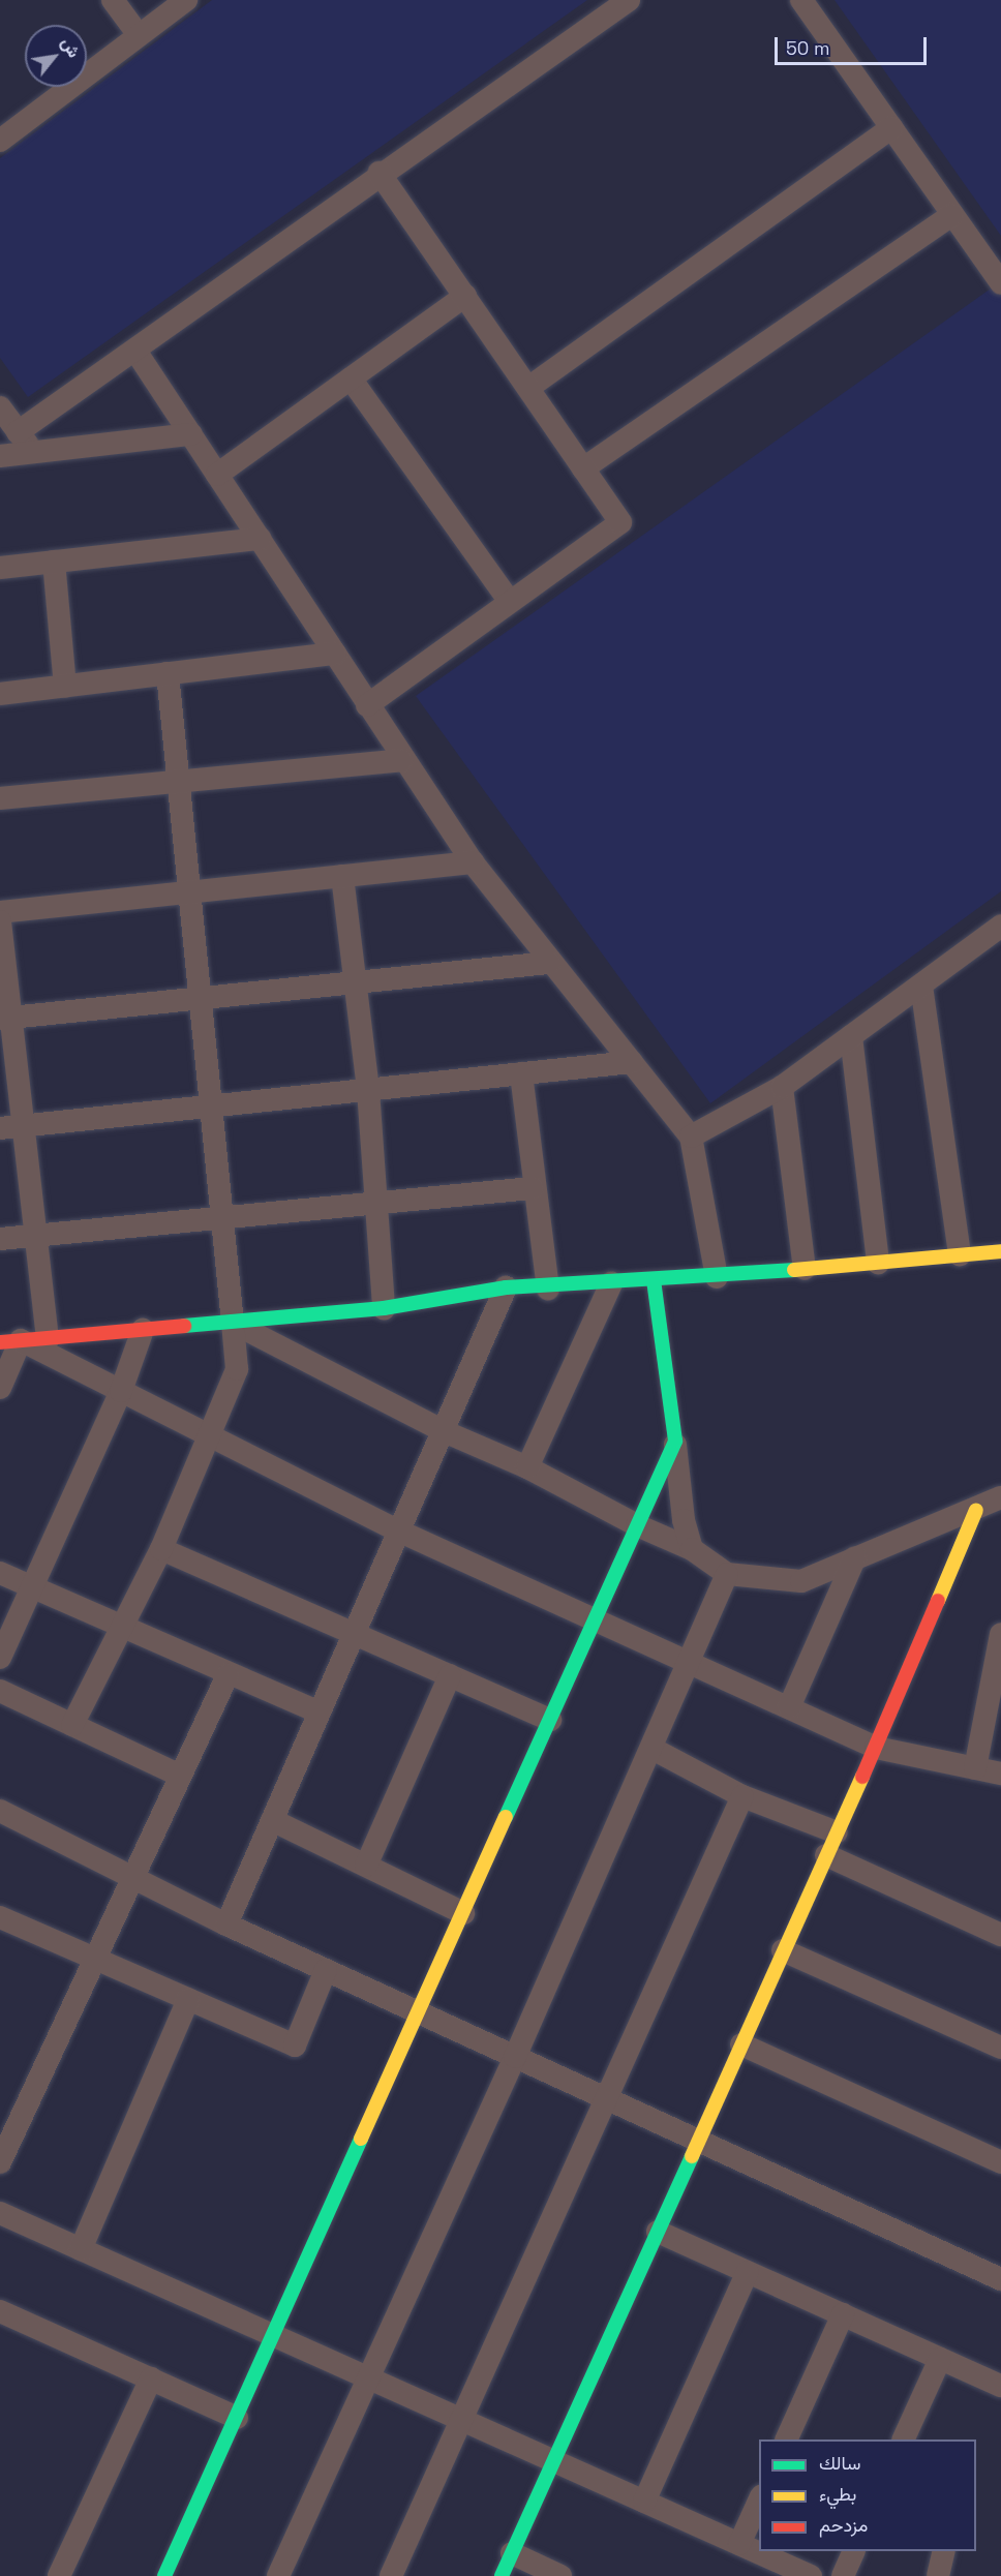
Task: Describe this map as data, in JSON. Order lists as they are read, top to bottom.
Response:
{
  "legend": ["سالك", "بطيء", "مزدحم"],
  "scale_bar": "50 m",
  "north": "top right"
}
